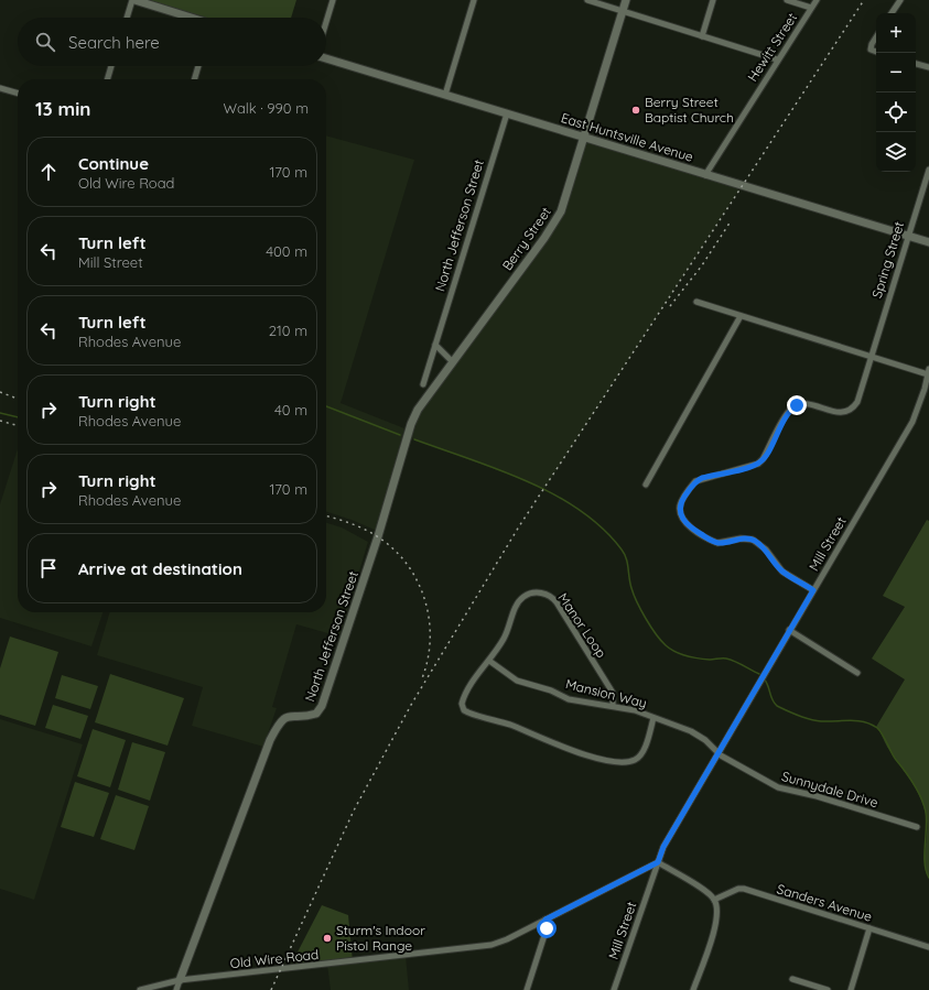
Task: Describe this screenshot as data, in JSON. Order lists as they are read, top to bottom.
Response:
{
  "streets": {
    "street": [
      "Hewitt Street",
      "East Huntsville Avenue",
      "North Jefferson Street",
      "Berry Street",
      "Spring Street",
      "Mill Street",
      "Manor Loop",
      "Mansion Way",
      "Sunnydale Drive",
      "Sanders Avenue",
      "Old Wire Road"
    ]
  },
  "crossings": [
    ["Hewitt Street", "East Huntsville Avenue"],
    ["East Huntsville Avenue", "North Jefferson Street"],
    ["East Huntsville Avenue", "Berry Street"],
    ["East Huntsville Avenue", "Spring Street"],
    ["North Jefferson Street", "Berry Street"],
    ["North Jefferson Street", "Old Wire Road"],
    ["Spring Street", "Mill Street"],
    ["Mill Street", "Mansion Way"],
    ["Mill Street", "Sunnydale Drive"],
    ["Mill Street", "Old Wire Road"],
    ["Manor Loop", "Mansion Way"],
    ["Mansion Way", "Sunnydale Drive"]
  ],
  "places": ["Berry Street Baptist Church", "Sturm's Indoor Pistol Range"],
  "page": {
    "map_buttons": ["+", "−"],
    "search": "Search here",
    "heading": ["13 min", "Walk · 990 m"],
    "list": [
      ["Continue", "Old Wire Road", "170 m"],
      ["Turn left", "Mill Street", "400 m"],
      ["Turn left", "Rhodes Avenue", "210 m"],
      ["Turn right", "Rhodes Avenue", "40 m"],
      ["Turn right", "Rhodes Avenue", "170 m"],
      "Arrive at destination"
    ]
  }
}
